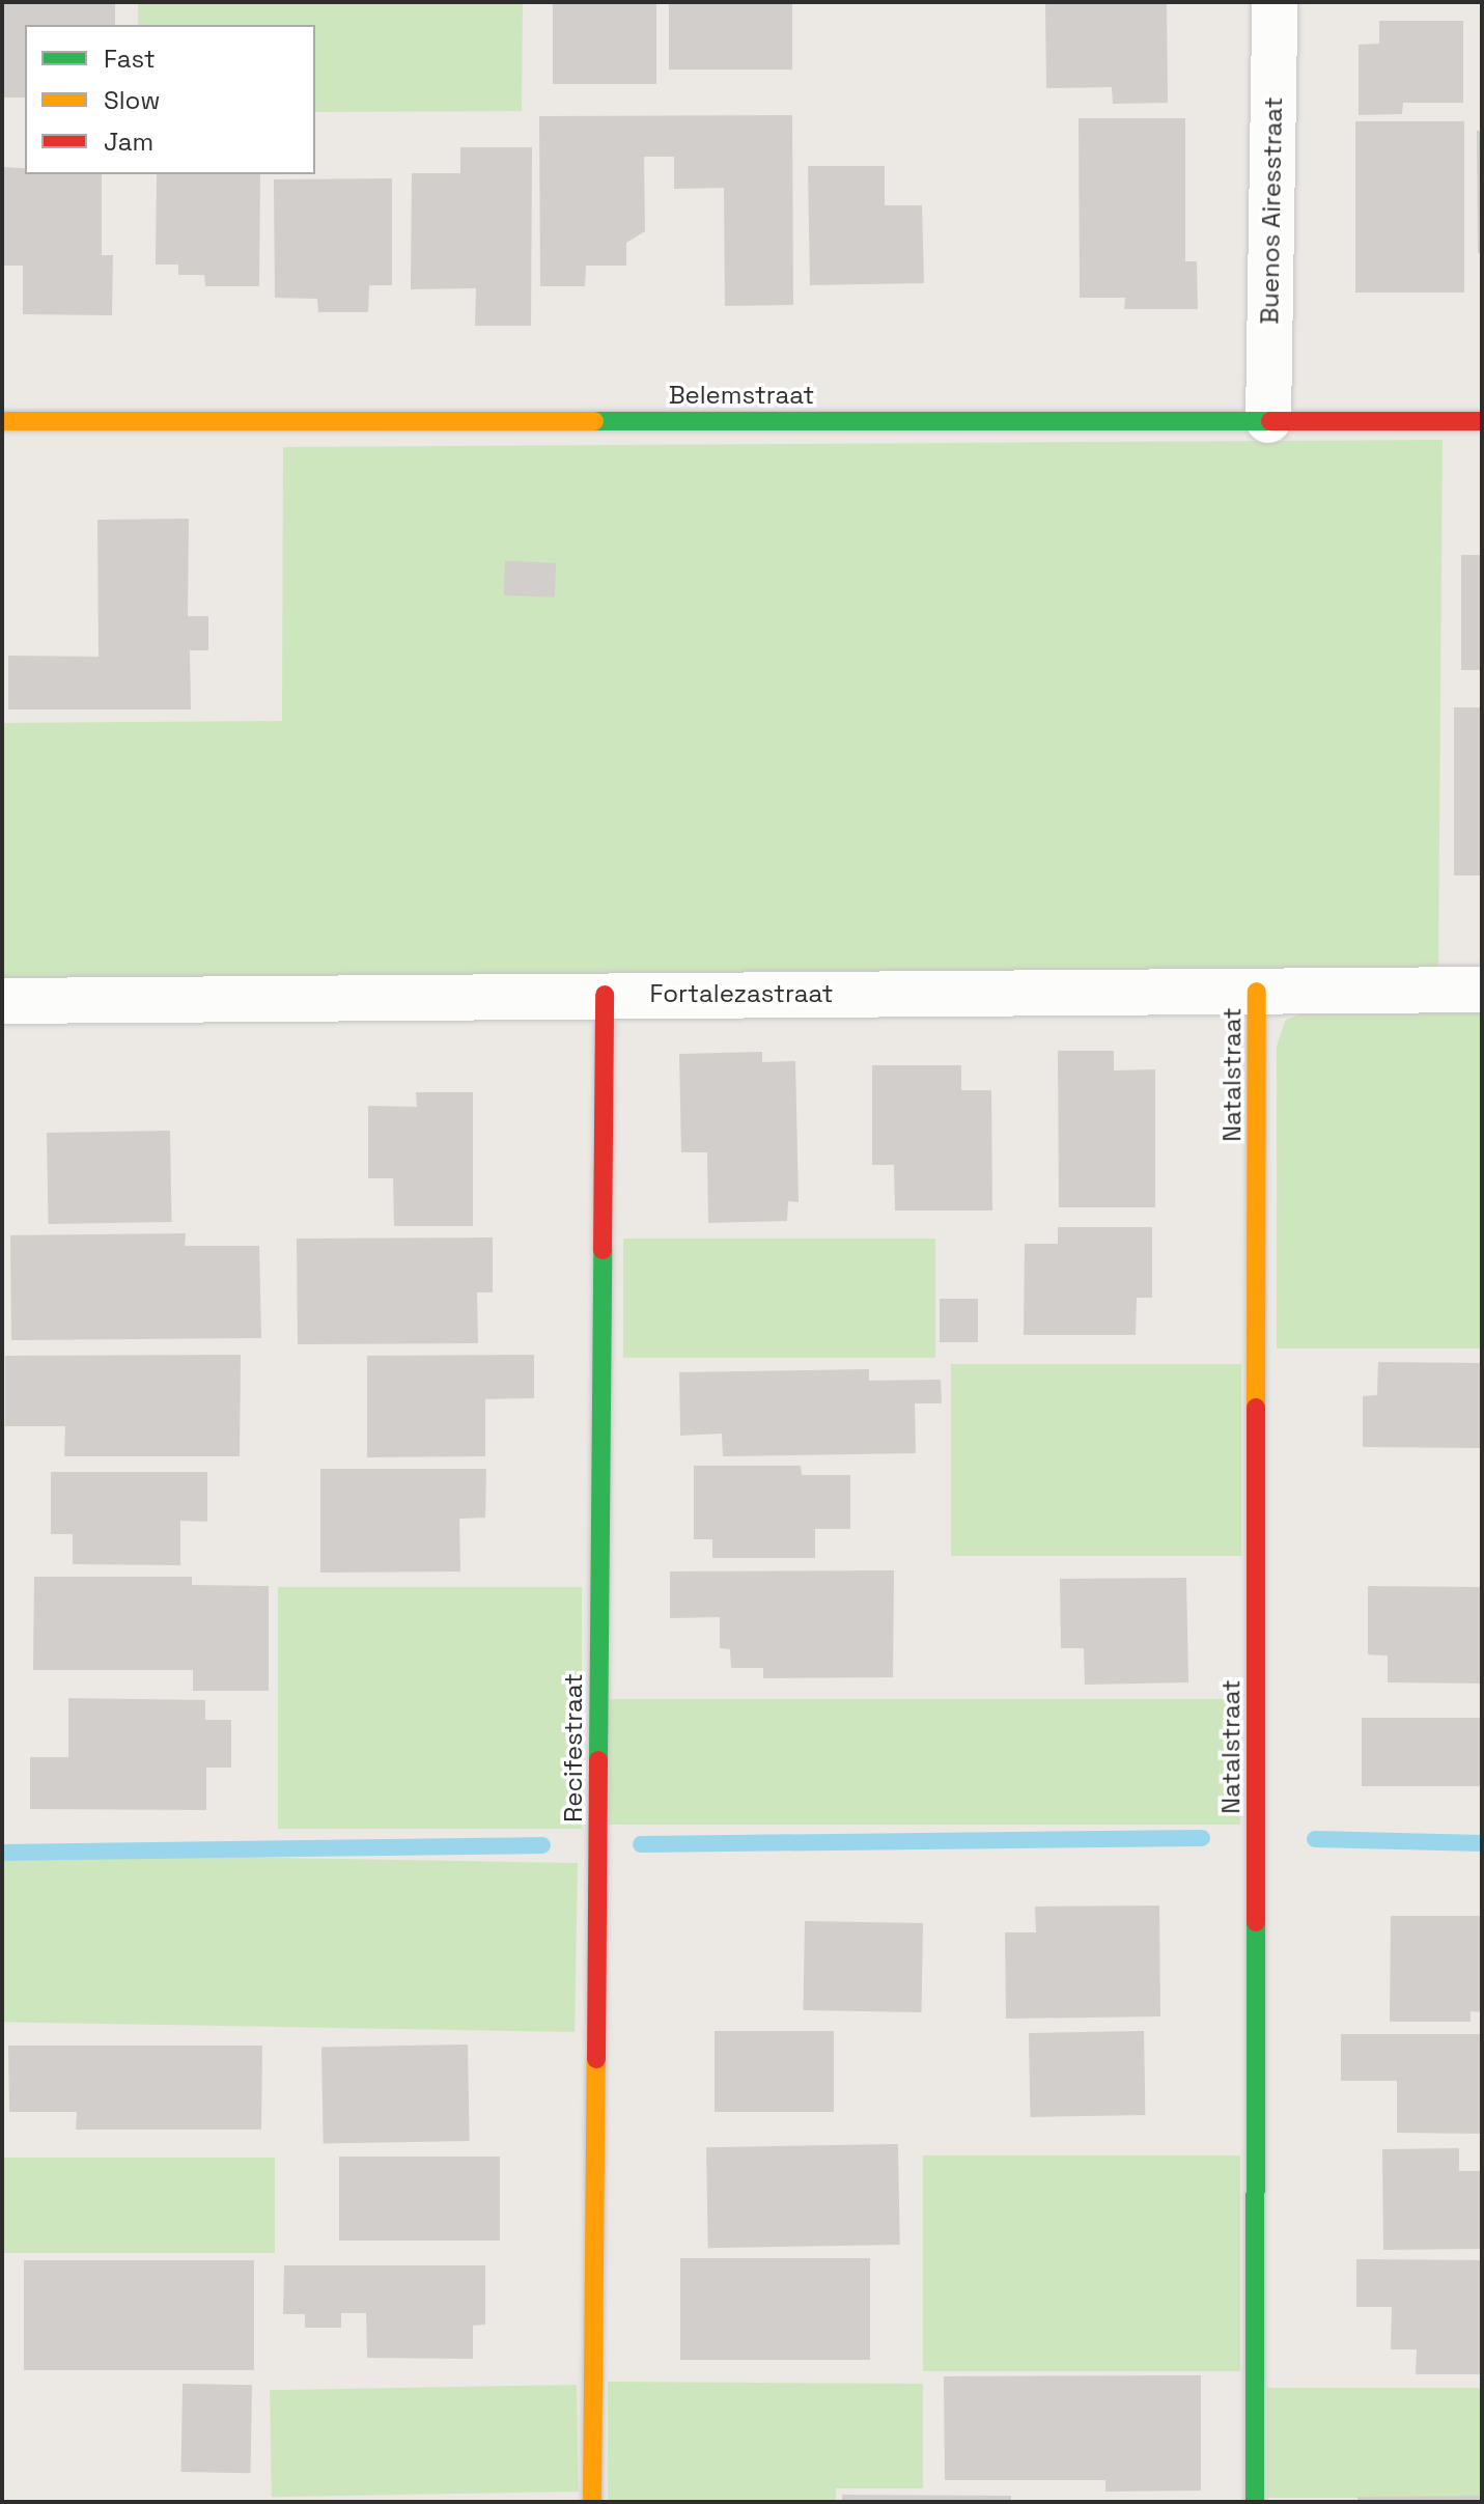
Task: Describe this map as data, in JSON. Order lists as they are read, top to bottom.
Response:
{
  "streets": {
    "street": [
      "Buenos Airesstraat",
      "Belemstraat",
      "Fortalezastraat",
      "Natalstraat",
      "Recifestraat"
    ]
  },
  "crossings": [
    ["Buenos Airesstraat", "Belemstraat"],
    ["Fortalezastraat", "Natalstraat"],
    ["Fortalezastraat", "Recifestraat"]
  ],
  "legend": ["Fast", "Slow", "Jam"]
}
